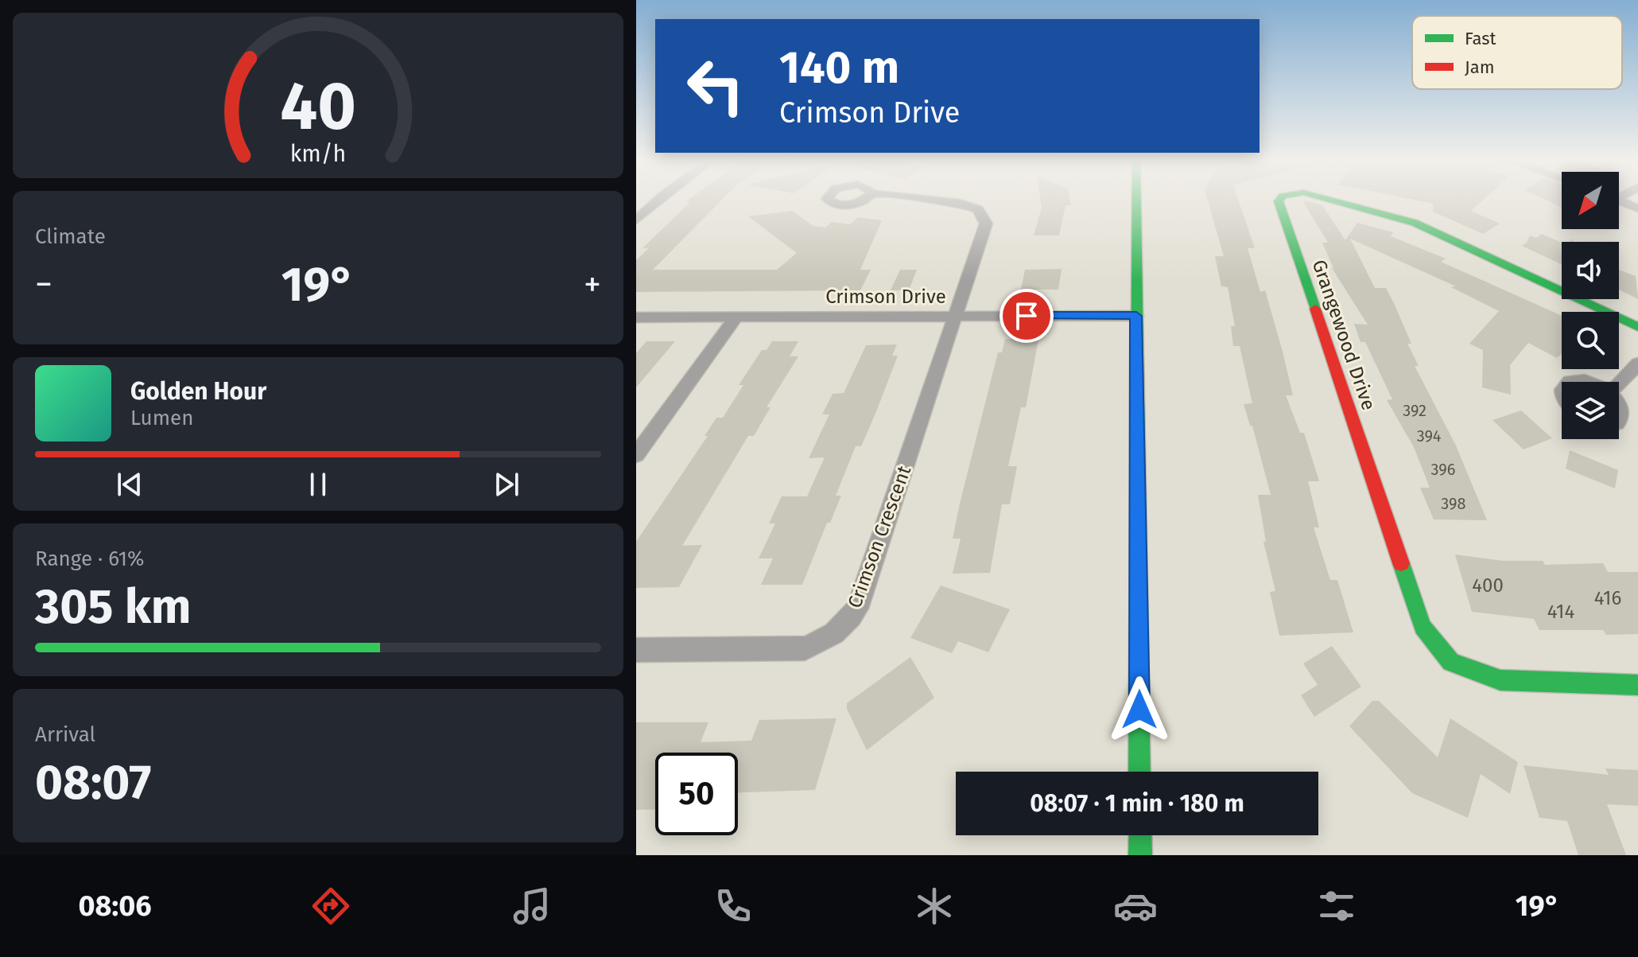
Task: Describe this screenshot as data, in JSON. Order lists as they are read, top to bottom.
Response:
{
  "streets": {
    "street": ["Crimson Drive", "Grangewood Drive", "Crimson Crescent"]
  },
  "crossings": [
    ["Crimson Drive", "Crimson Crescent"]
  ],
  "house_numbers": [
    "392",
    "394",
    "396",
    "398",
    "400",
    "416",
    "414"
  ],
  "legend": ["Fast", "Jam"],
  "north": "bottom left",
  "page": {
    "turn": ["140 m", "Crimson Drive"],
    "tile": [
      "Climate",
      ["Range · 61%", "305 km"],
      ["Arrival", "08:07"]
    ],
    "heat": ["−", "19°", "+"],
    "song": ["Golden Hour", "Lumen"],
    "limit": "50",
    "trip": "08:07 · 1 min · 180 m",
    "tabs": ["08:06", "19°"],
    "gauge": ["40", "km/h"]
  }
}
